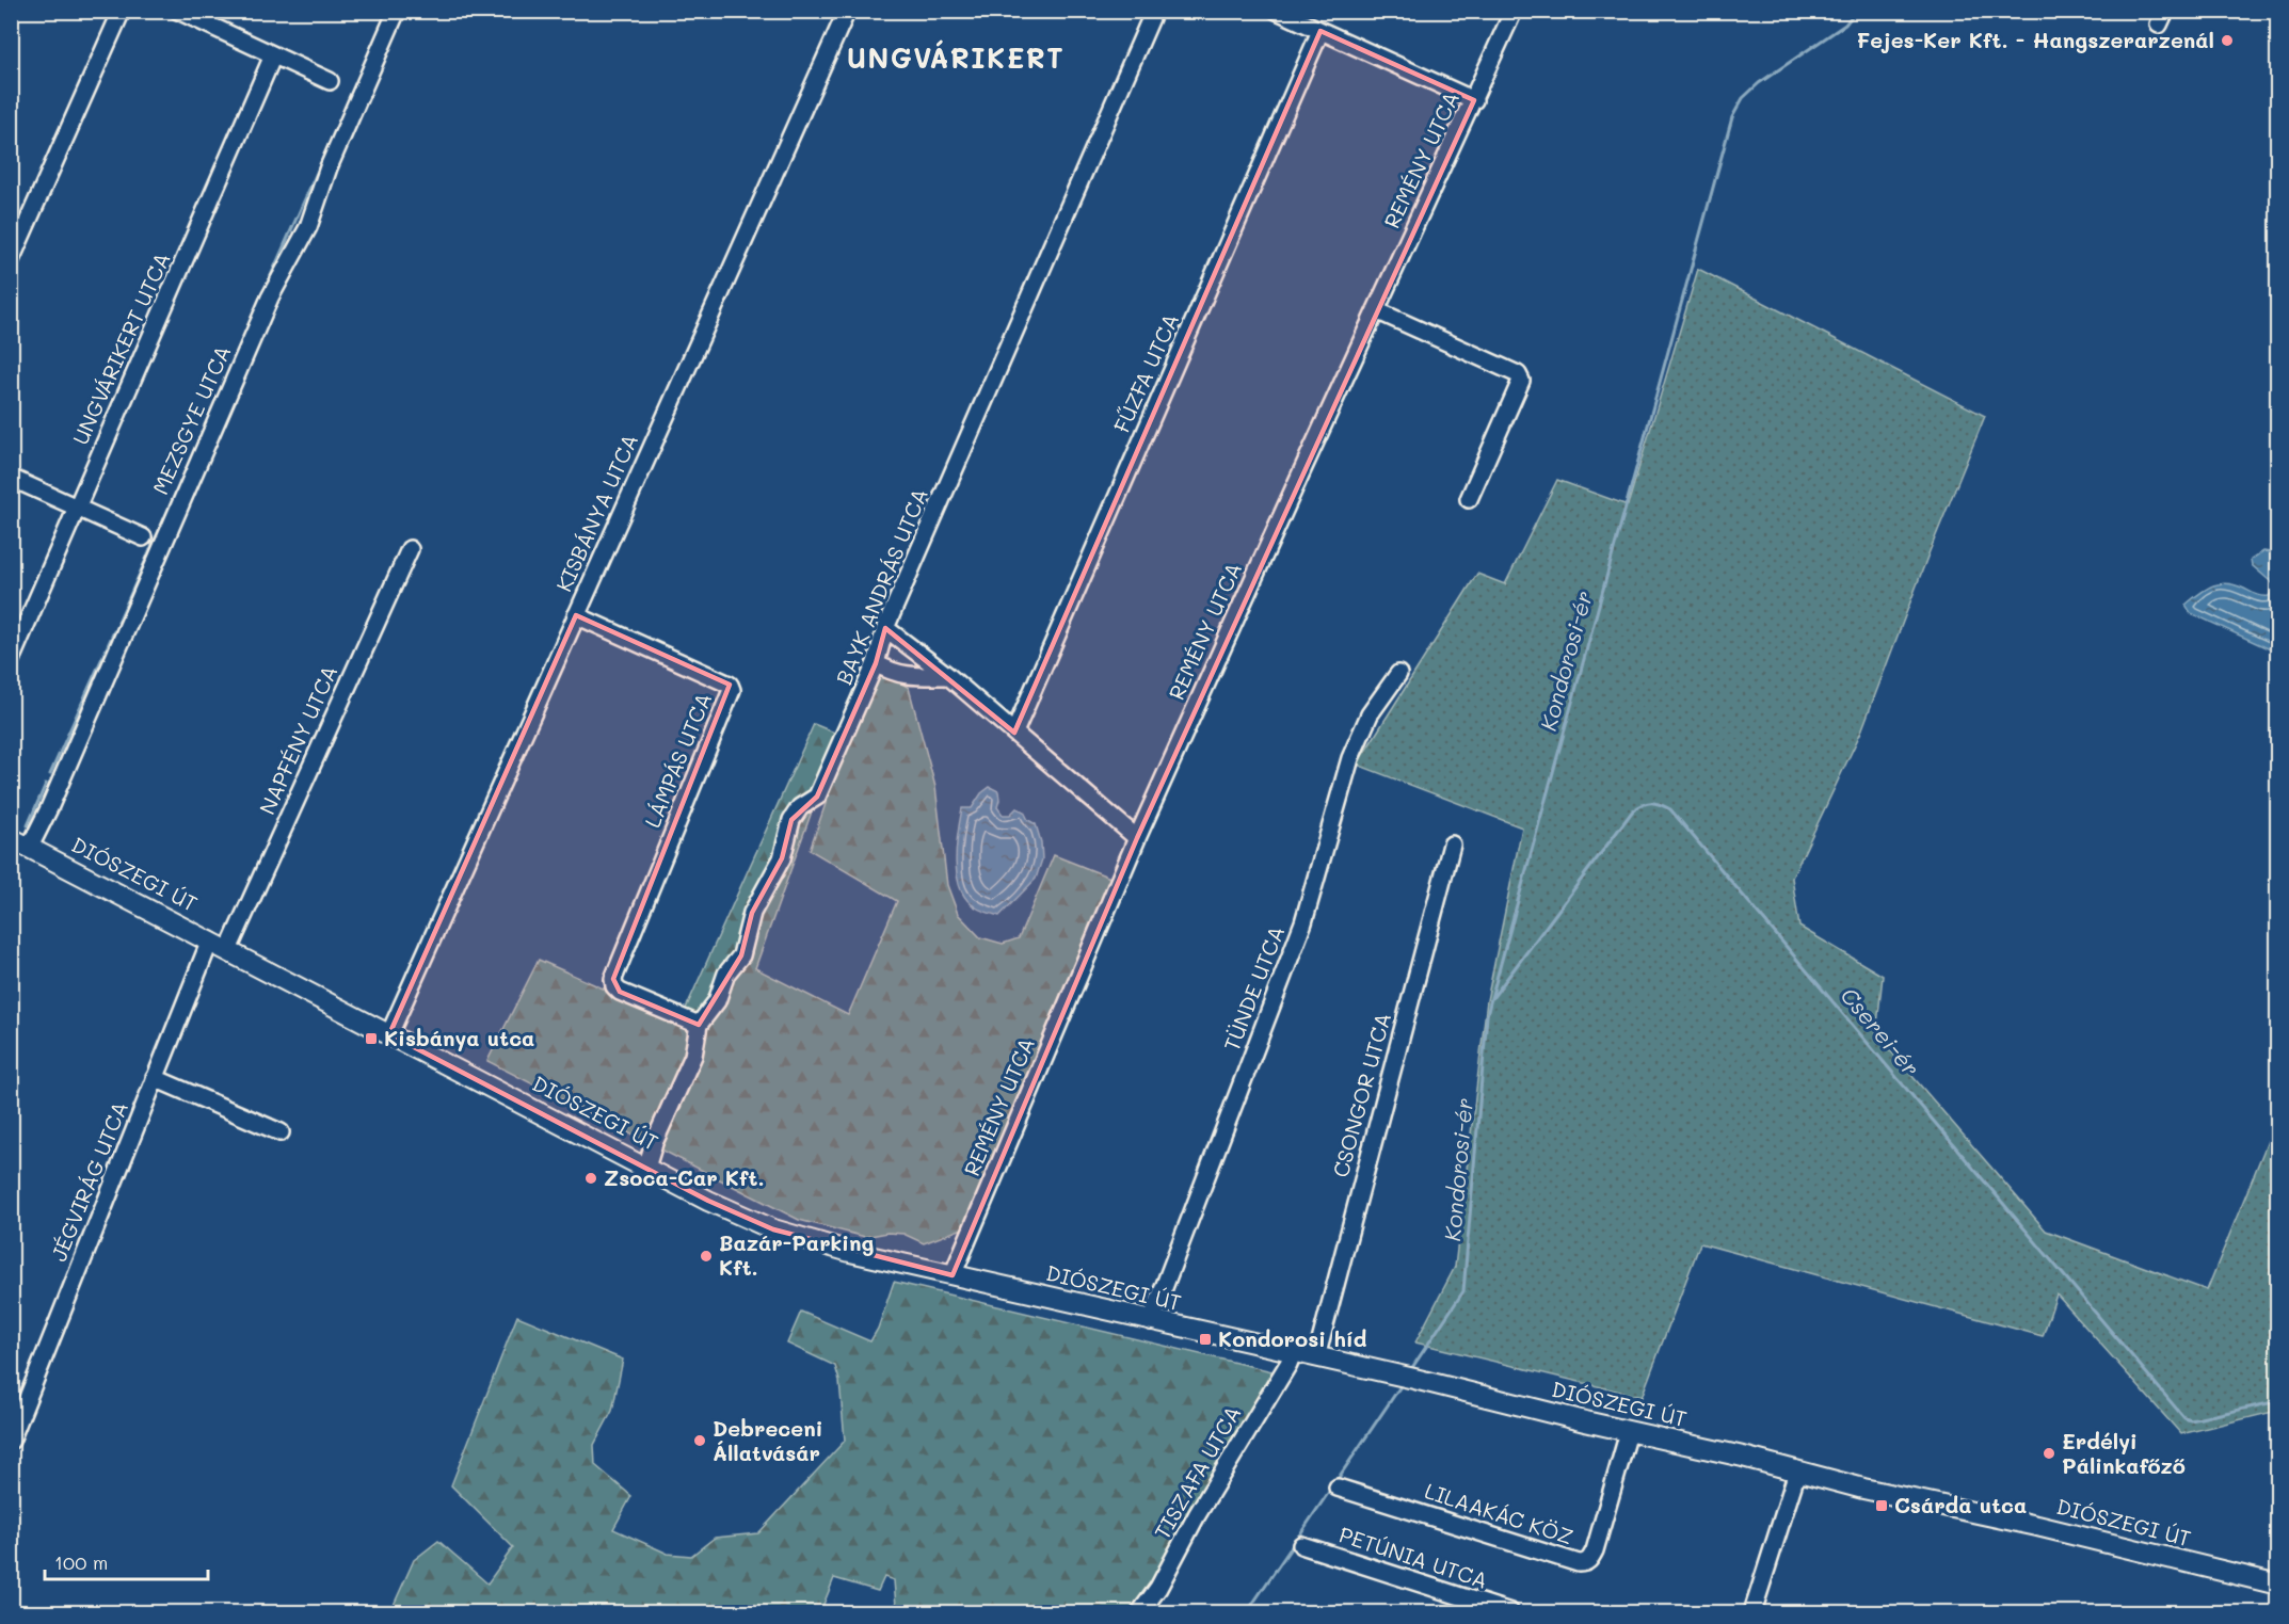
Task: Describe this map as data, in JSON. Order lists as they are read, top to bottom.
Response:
{
  "streets": {
    "main road": ["DIÓSZEGI ÚT"],
    "street": [
      "REMÉNY UTCA",
      "UNGVÁRIKERT UTCA",
      "FŰZFA UTCA",
      "MEZSGYE UTCA",
      "KISBÁNYA UTCA",
      "BAYK ANDRÁS UTCA",
      "NAPFÉNY UTCA",
      "LÁMPÁS UTCA",
      "TÜNDE UTCA",
      "CSONGOR UTCA",
      "JÉGVIRÁG UTCA",
      "TISZAFA UTCA",
      "LILAAKÁC KÖZ",
      "PETÚNIA UTCA"
    ]
  },
  "crossings": [
    ["REMÉNY UTCA", "DIÓSZEGI ÚT"],
    ["MEZSGYE UTCA", "DIÓSZEGI ÚT"],
    ["KISBÁNYA UTCA", "LÁMPÁS UTCA"],
    ["KISBÁNYA UTCA", "DIÓSZEGI ÚT"],
    ["BAYK ANDRÁS UTCA", "LÁMPÁS UTCA"],
    ["BAYK ANDRÁS UTCA", "DIÓSZEGI ÚT"],
    ["NAPFÉNY UTCA", "DIÓSZEGI ÚT"],
    ["DIÓSZEGI ÚT", "TÜNDE UTCA"],
    ["DIÓSZEGI ÚT", "CSONGOR UTCA"],
    ["DIÓSZEGI ÚT", "JÉGVIRÁG UTCA"],
    ["DIÓSZEGI ÚT", "TISZAFA UTCA"],
    ["DIÓSZEGI ÚT", "LILAAKÁC KÖZ"]
  ],
  "districts": ["UNGVÁRIKERT"],
  "water": ["Kondorosi-ér", "Cserei-ér"],
  "places": {
    "other": [
      "Fejes-Ker Kft. - Hangszerarzenál",
      "Zsoca-Car Kft.",
      "Bazár-Parking Kft.",
      "Debreceni Állatvásár",
      "Erdélyi Pálinkafőző"
    ],
    "transit": ["Kisbánya utca", "Kondorosi híd", "Csárda utca"]
  },
  "scale_bar": "100 m"
}
